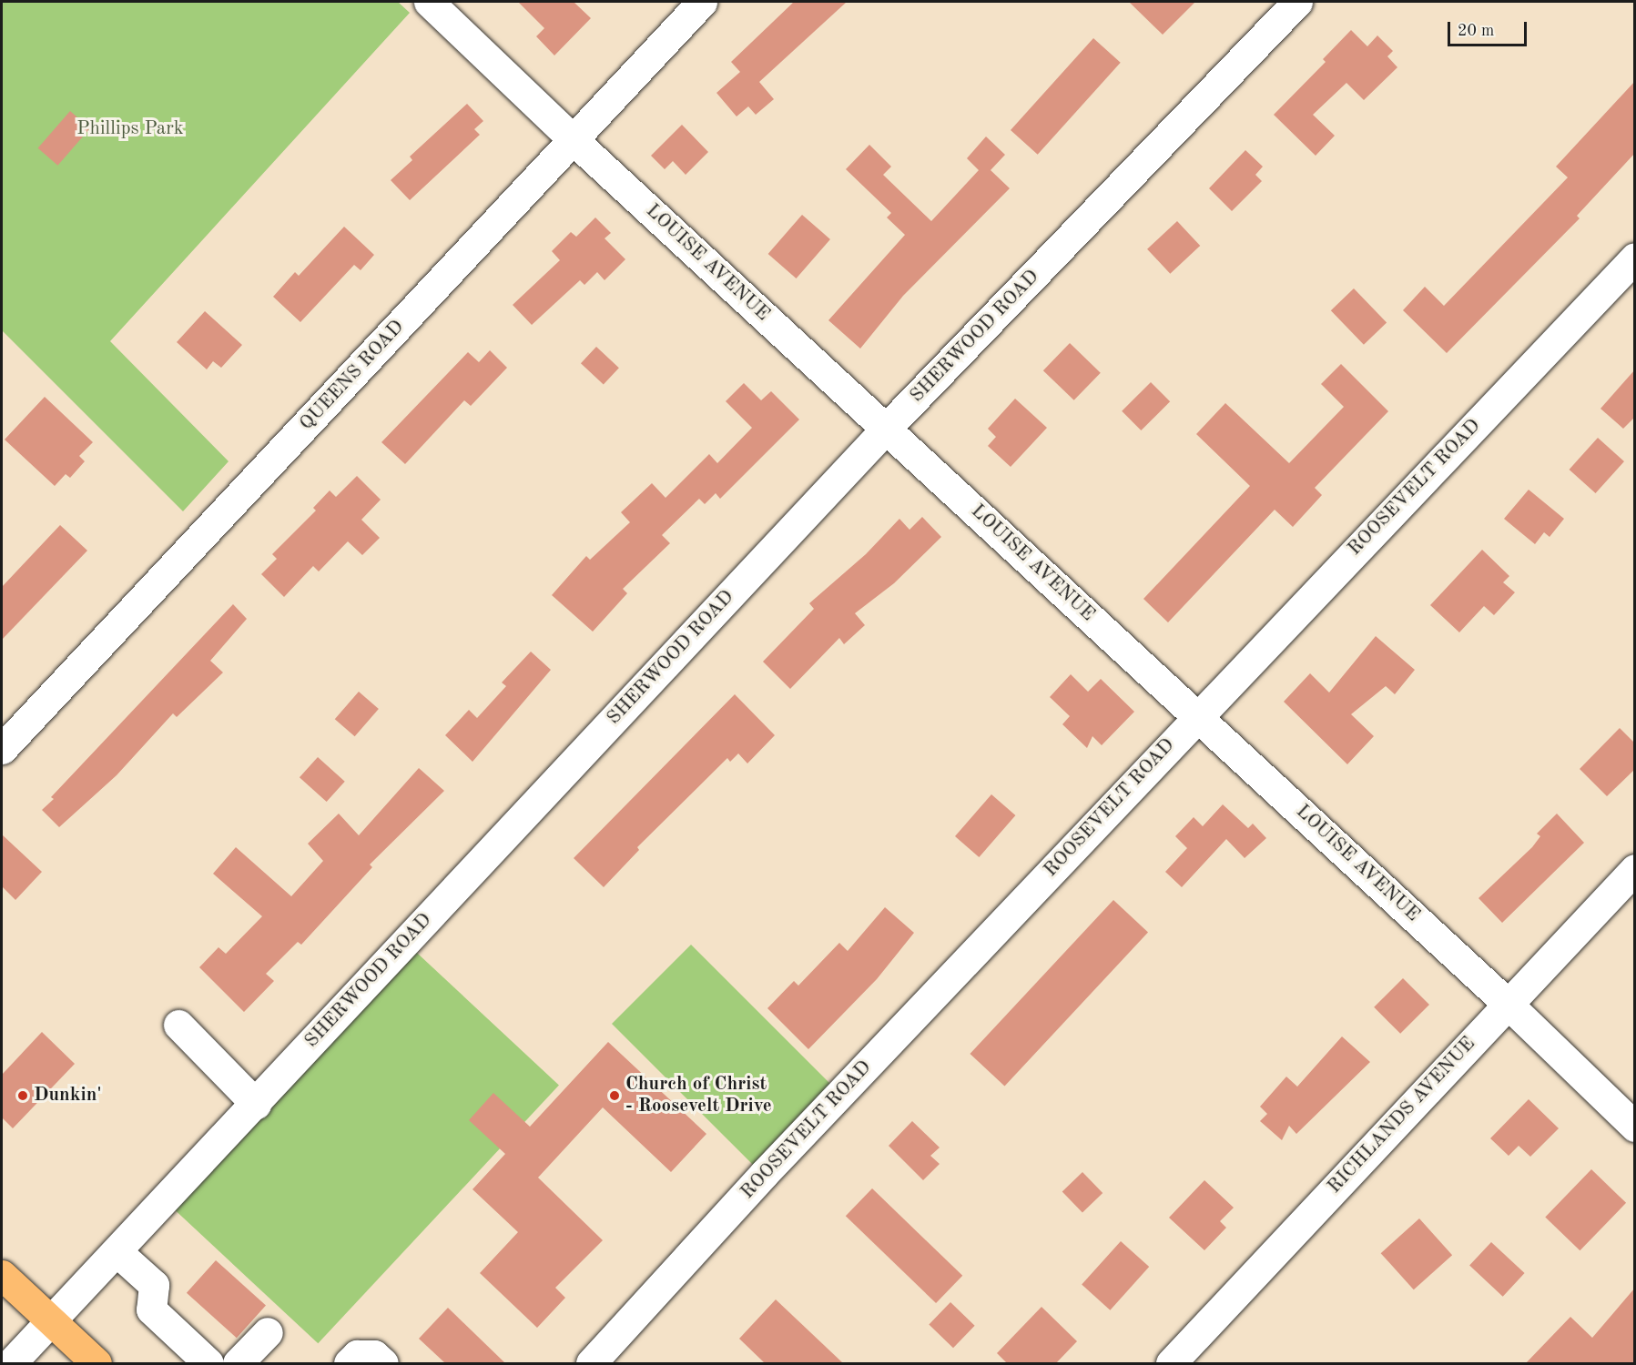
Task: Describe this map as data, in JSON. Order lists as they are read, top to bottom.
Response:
{
  "streets": {
    "street": [
      "LOUISE AVENUE",
      "SHERWOOD ROAD",
      "QUEENS ROAD",
      "ROOSEVELT ROAD",
      "RICHLANDS AVENUE"
    ]
  },
  "crossings": [
    ["LOUISE AVENUE", "SHERWOOD ROAD"],
    ["LOUISE AVENUE", "QUEENS ROAD"],
    ["LOUISE AVENUE", "ROOSEVELT ROAD"],
    ["LOUISE AVENUE", "RICHLANDS AVENUE"]
  ],
  "parks": ["Phillips Park"],
  "places": ["Dunkin'", "Church of Christ - Roosevelt Drive"],
  "scale_bar": "20 m"
}
